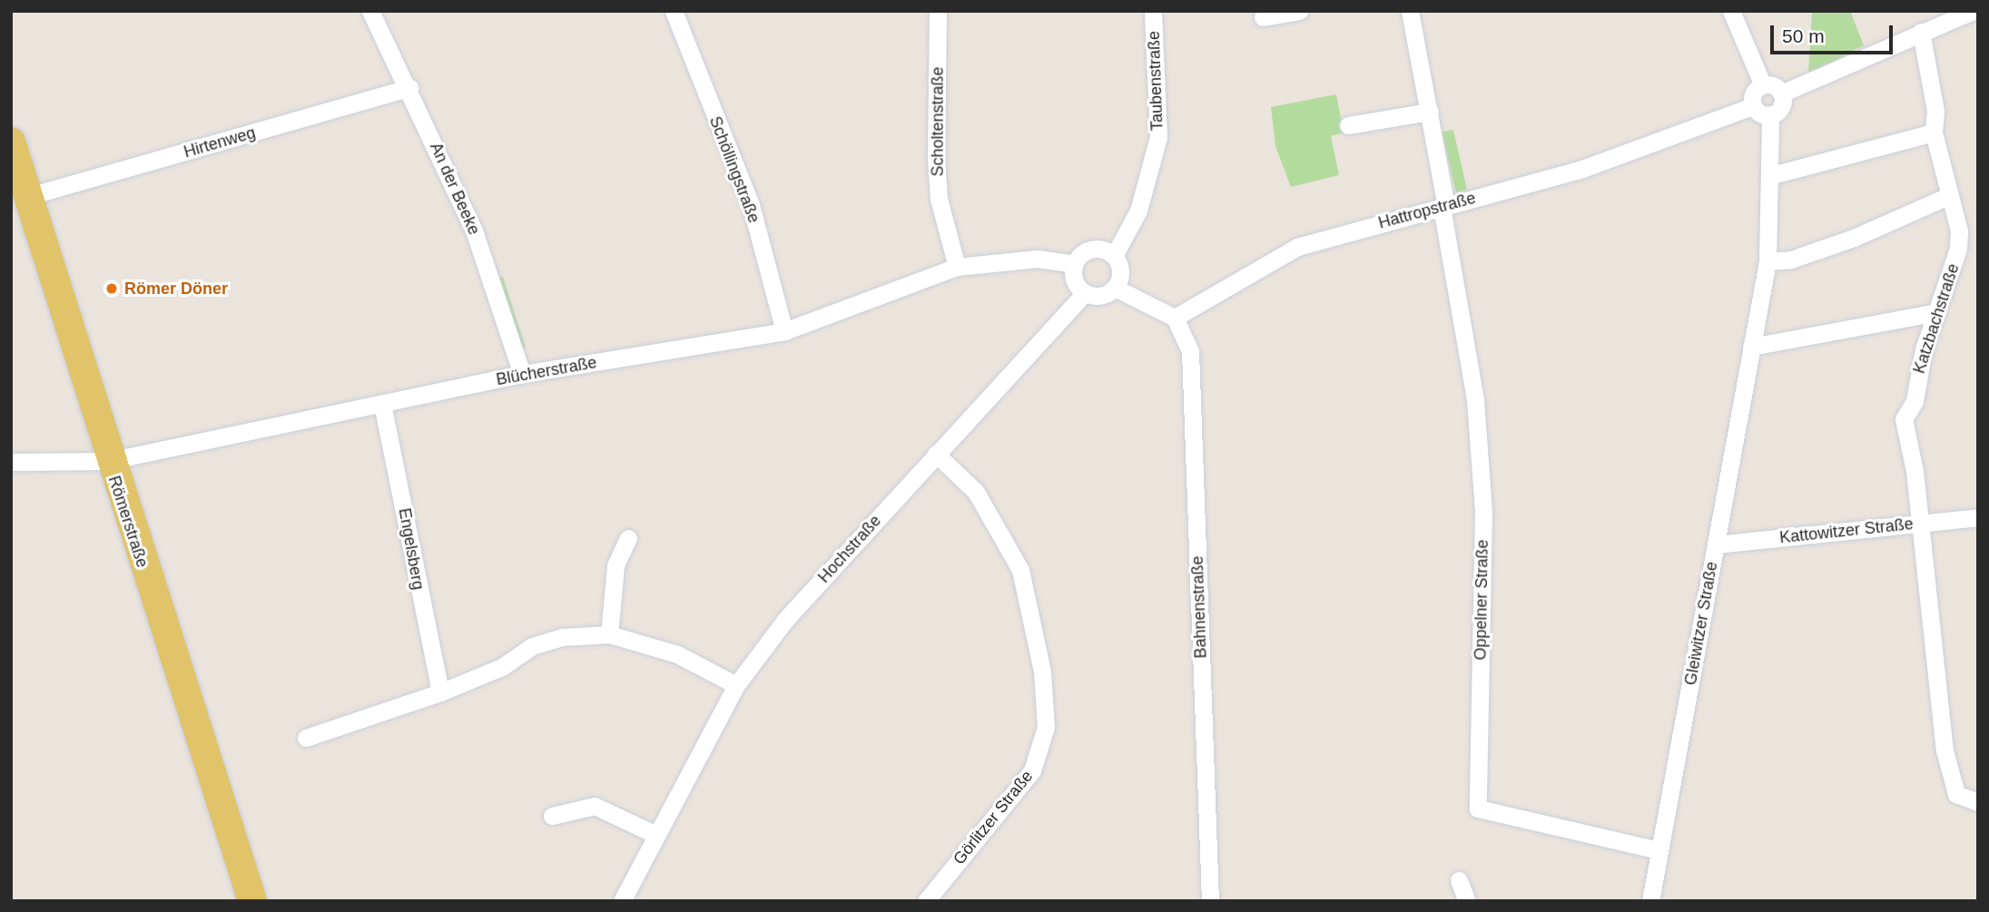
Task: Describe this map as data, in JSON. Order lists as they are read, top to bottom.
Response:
{
  "streets": {
    "main road": ["Römerstraße"],
    "street": [
      "Taubenstraße",
      "Scholtenstraße",
      "Hirtenweg",
      "Schöllingstraße",
      "An der Beeke",
      "Hattropstraße",
      "Katzbachstraße",
      "Blücherstraße",
      "Kattowitzer Straße",
      "Engelsberg",
      "Hochstraße",
      "Oppelner Straße",
      "Bahnenstraße",
      "Gleiwitzer Straße",
      "Görlitzer Straße"
    ]
  },
  "crossings": [
    ["Taubenstraße", "Blücherstraße"],
    ["Taubenstraße", "Hochstraße"],
    ["Scholtenstraße", "Blücherstraße"],
    ["Hirtenweg", "An der Beeke"],
    ["Hirtenweg", "Römerstraße"],
    ["Schöllingstraße", "Blücherstraße"],
    ["An der Beeke", "Blücherstraße"],
    ["Hattropstraße", "Oppelner Straße"],
    ["Hattropstraße", "Bahnenstraße"],
    ["Hattropstraße", "Gleiwitzer Straße"],
    ["Katzbachstraße", "Kattowitzer Straße"],
    ["Blücherstraße", "Römerstraße"],
    ["Blücherstraße", "Engelsberg"],
    ["Blücherstraße", "Hochstraße"],
    ["Kattowitzer Straße", "Gleiwitzer Straße"],
    ["Hochstraße", "Görlitzer Straße"],
    ["Oppelner Straße", "Gleiwitzer Straße"]
  ],
  "places": ["Römer Döner"],
  "scale_bar": "50 m"
}
